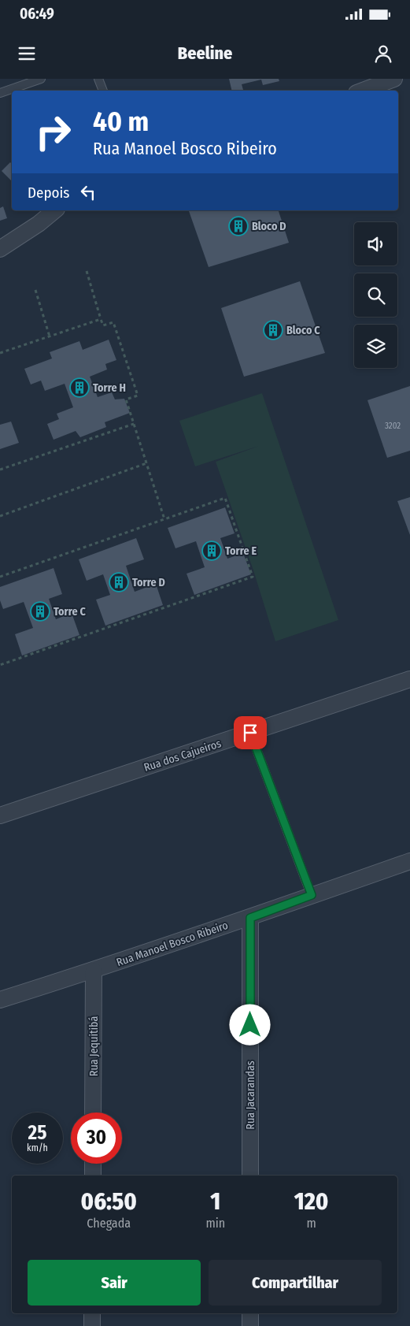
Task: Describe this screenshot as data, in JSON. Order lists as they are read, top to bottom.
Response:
{
  "streets": {
    "street": [
      "Rua dos Cajueiros",
      "Rua Manoel Bosco Ribeiro",
      "Rua Jequitibá",
      "Rua Jacarandas"
    ]
  },
  "crossings": [
    ["Rua Manoel Bosco Ribeiro", "Rua Jequitibá"],
    ["Rua Manoel Bosco Ribeiro", "Rua Jacarandas"]
  ],
  "places": {
    "building": [
      "Bloco D",
      "Bloco C",
      "Torre H",
      "Torre E",
      "Torre D",
      "Torre C"
    ]
  },
  "house_numbers": ["3202"],
  "page": {
    "status": "06:49",
    "header": "Beeline",
    "turn": ["40 m", "Rua Manoel Bosco Ribeiro"],
    "then": "Depois",
    "speed": "25 km/h",
    "limit": "30",
    "eta": [
      "06:50",
      "Chegada",
      "1",
      "min",
      "120",
      "m"
    ],
    "buttons": ["Sair", "Compartilhar"]
  }
}
